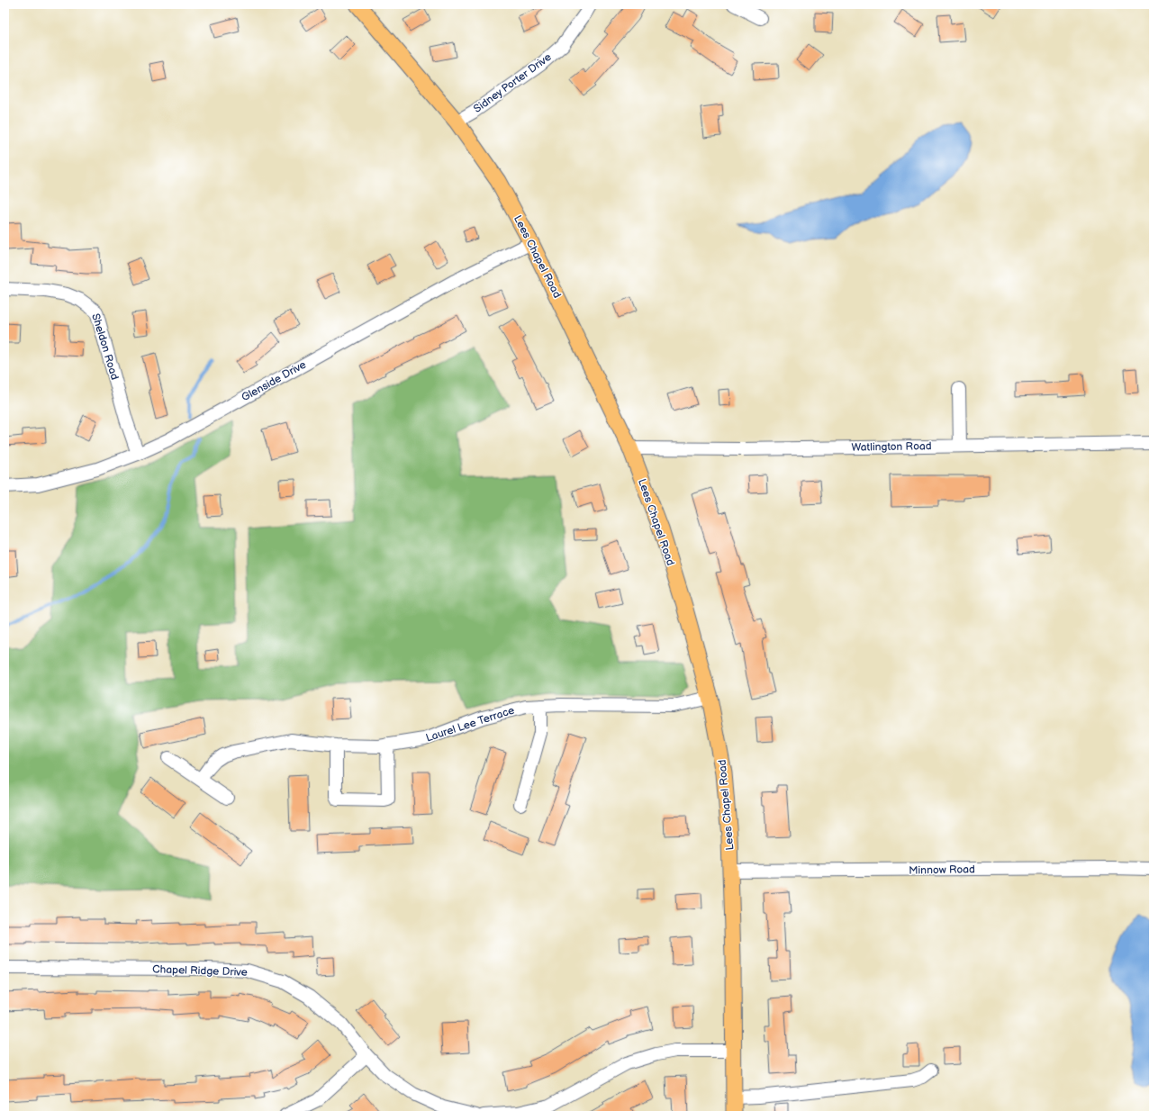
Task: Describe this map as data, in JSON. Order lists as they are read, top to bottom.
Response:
{
  "streets": {
    "main road": ["Lees Chapel Road"],
    "street": [
      "Sidney Porter Drive",
      "Sheldon Road",
      "Glenside Drive",
      "Watlington Road",
      "Laurel Lee Terrace",
      "Minnow Road",
      "Chapel Ridge Drive"
    ]
  },
  "crossings": [
    ["Sidney Porter Drive", "Lees Chapel Road"],
    ["Lees Chapel Road", "Glenside Drive"],
    ["Lees Chapel Road", "Watlington Road"],
    ["Lees Chapel Road", "Laurel Lee Terrace"],
    ["Lees Chapel Road", "Minnow Road"],
    ["Sheldon Road", "Glenside Drive"]
  ]
}
